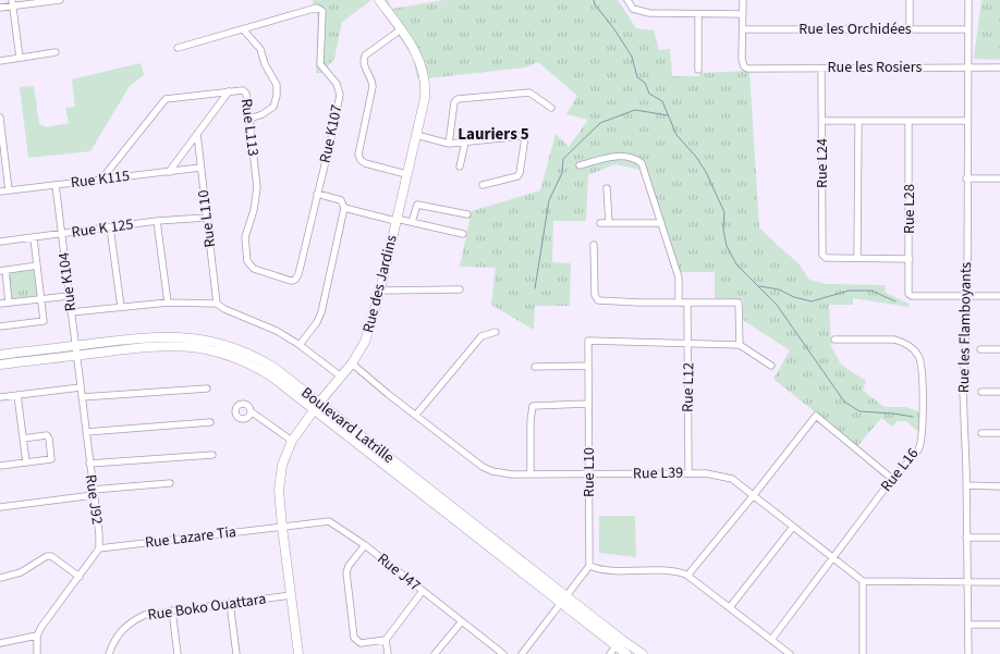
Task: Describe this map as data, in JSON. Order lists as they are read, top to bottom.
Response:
{
  "streets": {
    "main road": ["Rue des Jardins", "Boulevard Latrille"],
    "street": [
      "Rue les Orchidées",
      "Rue les Rosiers",
      "Rue L113",
      "Rue K107",
      "Rue L24",
      "Rue K115",
      "Rue L28",
      "Rue L110",
      "Rue K 125",
      "Rue K104",
      "Rue les Flamboyants",
      "Rue L12",
      "Rue L16",
      "Rue L10",
      "Rue L39",
      "Rue J92",
      "Rue Lazare Tia",
      "Rue J47",
      "Rue Boko Ouattara"
    ]
  },
  "crossings": [
    ["Rue les Orchidées", "Rue les Rosiers"],
    ["Rue les Orchidées", "Rue les Flamboyants"],
    ["Rue les Rosiers", "Rue L24"],
    ["Rue les Rosiers", "Rue les Flamboyants"],
    ["Rue L113", "Rue K107"],
    ["Rue L113", "Rue K115"],
    ["Rue K115", "Rue L110"],
    ["Rue K115", "Rue K104"],
    ["Rue L28", "Rue les Flamboyants"],
    ["Rue L110", "Rue K 125"],
    ["Rue K 125", "Rue K104"],
    ["Rue K104", "Boulevard Latrille"],
    ["Rue K104", "Rue J92"],
    ["Rue des Jardins", "Boulevard Latrille"],
    ["Rue des Jardins", "Rue L39"],
    ["Rue des Jardins", "Rue Lazare Tia"],
    ["Rue des Jardins", "Rue J47"],
    ["Rue des Jardins", "Rue Boko Ouattara"],
    ["Rue L12", "Rue L10"],
    ["Rue L12", "Rue L39"],
    ["Boulevard Latrille", "Rue J92"],
    ["Rue L16", "Rue L39"],
    ["Rue L10", "Rue L39"],
    ["Rue J92", "Rue Lazare Tia"],
    ["Rue Lazare Tia", "Rue J47"]
  ],
  "districts": ["Lauriers 5"]
}
